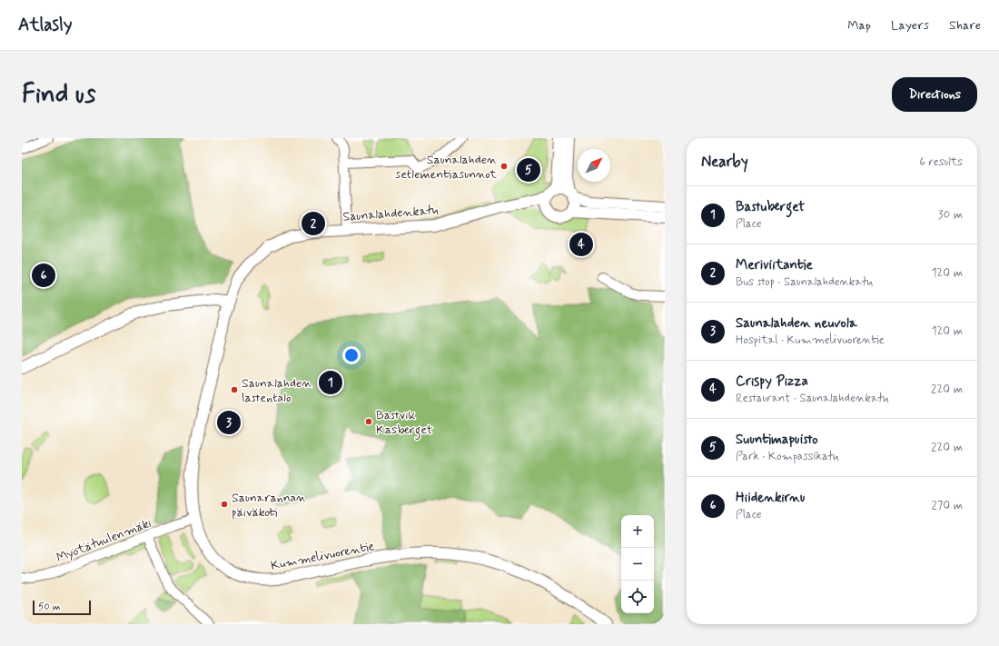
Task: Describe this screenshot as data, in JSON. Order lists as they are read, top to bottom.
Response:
{
  "streets": {
    "street": ["Saunalahdenkatu", "Myötätuulenmäki", "Kummelivuorentie"]
  },
  "crossings": [
    ["Saunalahdenkatu", "Kummelivuorentie"],
    ["Myötätuulenmäki", "Kummelivuorentie"]
  ],
  "places": [
    "Saunalahden setlementiasunnot",
    "Saunalahden lastentalo",
    "Bastvik Kasberget",
    "Saunarannan päiväkoti"
  ],
  "scale_bar": "50 m",
  "north": "top right",
  "page": {
    "header": "Atlasly",
    "nav": ["Map", "Layers", "Share"],
    "buttons": "Directions",
    "title": "Find us",
    "heading": ["Nearby", "6 results"],
    "pins": [
      "5",
      "2",
      "4",
      "6",
      "1",
      "3"
    ],
    "list": [
      {
        "mark": "1",
        "name": "Bastuberget",
        "note": "Place",
        "value": "30 m"
      },
      {
        "mark": "2",
        "name": "Meriviitantie",
        "note": "Bus stop · Saunalahdenkatu",
        "value": "120 m"
      },
      {
        "mark": "3",
        "name": "Saunalahden neuvola",
        "note": "Hospital · Kummelivuorentie",
        "value": "120 m"
      },
      {
        "mark": "4",
        "name": "Crispy Pizza",
        "note": "Restaurant · Saunalahdenkatu",
        "value": "220 m"
      },
      {
        "mark": "5",
        "name": "Suuntimapuisto",
        "note": "Park · Kompassikatu",
        "value": "220 m"
      },
      {
        "mark": "6",
        "name": "Hiidenkirnu",
        "note": "Place",
        "value": "270 m"
      }
    ],
    "map_buttons": ["+", "−"],
    "scale": "50 m"
  }
}
